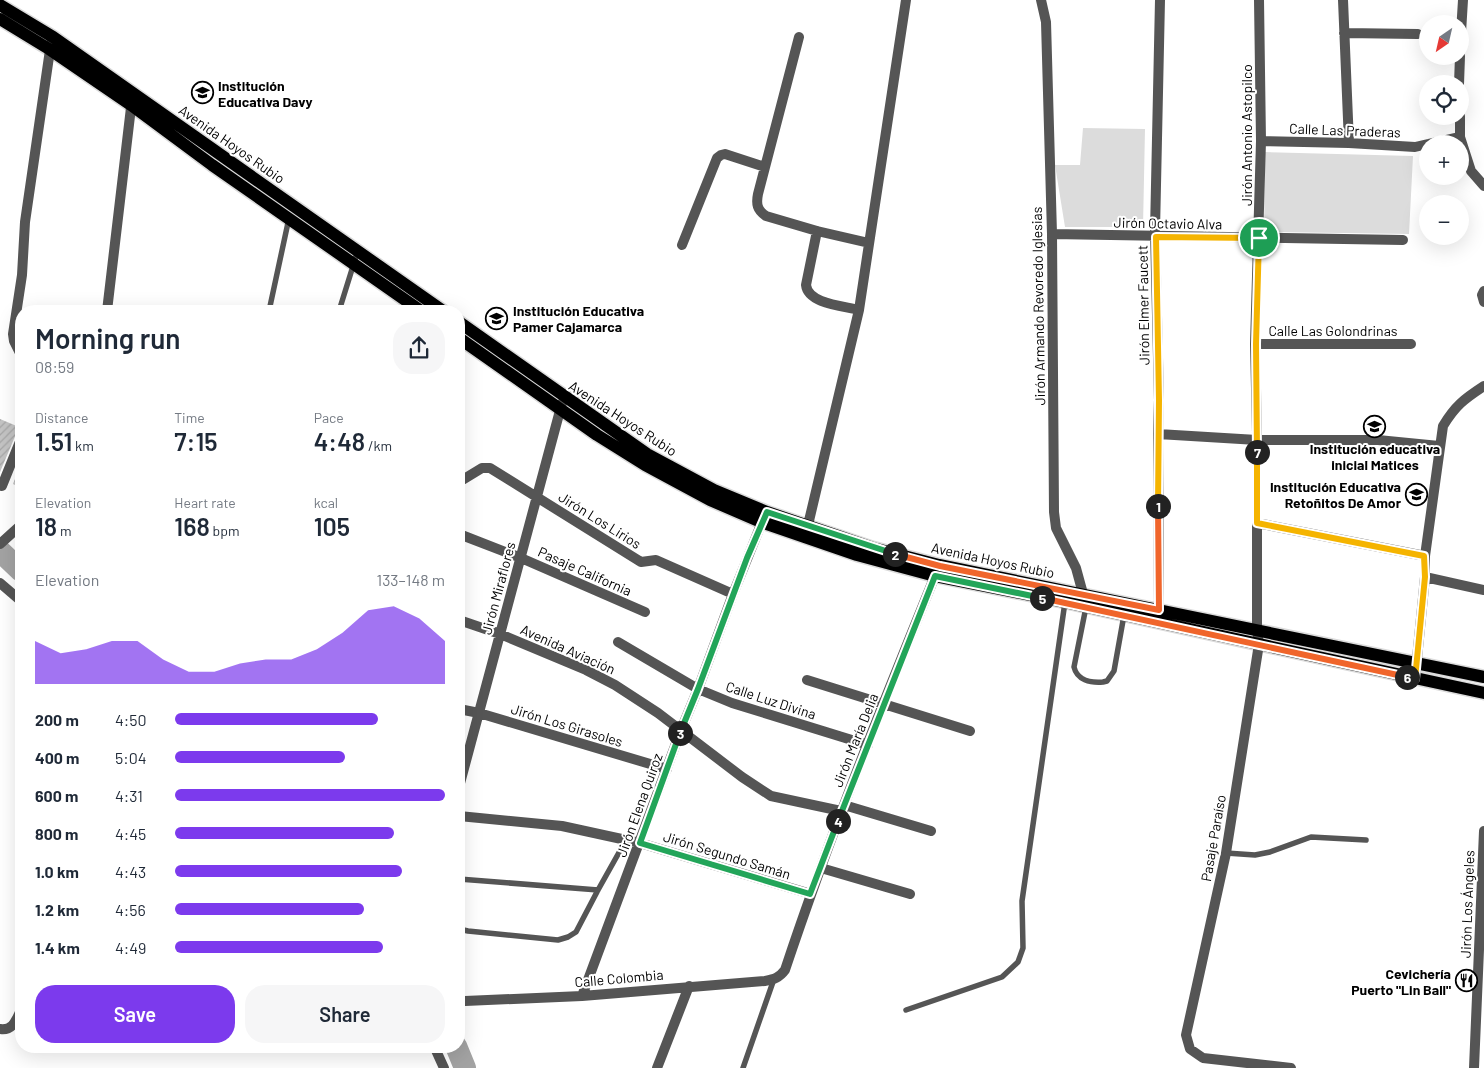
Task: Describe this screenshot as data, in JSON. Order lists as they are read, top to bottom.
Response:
{
  "streets": {
    "main road": ["Avenida Hoyos Rubio"],
    "street": [
      "Calle Las Praderas",
      "Jirón Antonio Astopilco",
      "Jirón Octavio Alva",
      "Jirón Elmer Faucett",
      "Jirón Armando Revoredo Iglesias",
      "Calle Las Golondrinas",
      "Jirón Los Lirios",
      "Pasaje California",
      "Jirón Miraflores",
      "Avenida Aviación",
      "Calle Luz Divina",
      "Jirón Los Girasoles",
      "Jirón María Delia",
      "Jirón Elena Quiroz",
      "Pasaje Paraíso",
      "Jirón Segundo Samán",
      "Jirón Los Ángeles",
      "Calle Colombia"
    ]
  },
  "crossings": [
    ["Calle Las Praderas", "Jirón Antonio Astopilco"],
    ["Jirón Antonio Astopilco", "Avenida Hoyos Rubio"],
    ["Jirón Antonio Astopilco", "Jirón Octavio Alva"],
    ["Jirón Antonio Astopilco", "Calle Las Golondrinas"],
    ["Jirón Antonio Astopilco", "Pasaje Paraíso"],
    ["Avenida Hoyos Rubio", "Jirón Elmer Faucett"],
    ["Avenida Hoyos Rubio", "Jirón Armando Revoredo Iglesias"],
    ["Avenida Hoyos Rubio", "Jirón Miraflores"],
    ["Avenida Hoyos Rubio", "Jirón María Delia"],
    ["Avenida Hoyos Rubio", "Jirón Elena Quiroz"],
    ["Avenida Hoyos Rubio", "Pasaje Paraíso"],
    ["Jirón Octavio Alva", "Jirón Elmer Faucett"],
    ["Jirón Octavio Alva", "Jirón Armando Revoredo Iglesias"],
    ["Jirón Los Lirios", "Jirón Miraflores"],
    ["Jirón Los Lirios", "Jirón Elena Quiroz"],
    ["Pasaje California", "Jirón Miraflores"],
    ["Jirón Miraflores", "Avenida Aviación"],
    ["Jirón Miraflores", "Jirón Los Girasoles"],
    ["Avenida Aviación", "Jirón María Delia"],
    ["Avenida Aviación", "Jirón Elena Quiroz"],
    ["Calle Luz Divina", "Jirón María Delia"],
    ["Calle Luz Divina", "Jirón Elena Quiroz"],
    ["Jirón Los Girasoles", "Jirón Elena Quiroz"],
    ["Jirón María Delia", "Jirón Segundo Samán"],
    ["Jirón María Delia", "Calle Colombia"],
    ["Jirón Elena Quiroz", "Jirón Segundo Samán"],
    ["Jirón Elena Quiroz", "Calle Colombia"]
  ],
  "places": {
    "school or university": [
      "Institución Educativa Davy",
      "Institución Educativa Pamer Cajamarca",
      "Institución educativa inicial Matices",
      "Institución Educativa Retoñitos De Amor"
    ],
    "restaurant": ["Cevichería Puerto \"Lin Ball\""]
  },
  "north": "bottom left",
  "page": {
    "map_buttons": ["+", "−"],
    "heading": ["Morning run", "08:59"],
    "stats": [
      ["Distance", "1.51 km"],
      ["Time", "7:15"],
      ["Pace", "4:48 /km"],
      ["Elevation", "18 m"],
      ["Heart rate", "168 bpm"],
      ["kcal", "105"]
    ],
    "pins": [
      "7",
      "1",
      "2",
      "5",
      "6",
      "3",
      "4"
    ],
    "chart": ["Elevation", "133–148 m"],
    "list": [
      {
        "name": "200 m",
        "note": "4:50"
      },
      {
        "name": "400 m",
        "note": "5:04"
      },
      {
        "name": "600 m",
        "note": "4:31"
      },
      {
        "name": "800 m",
        "note": "4:45"
      },
      {
        "name": "1.0 km",
        "note": "4:43"
      },
      {
        "name": "1.2 km",
        "note": "4:56"
      },
      {
        "name": "1.4 km",
        "note": "4:49"
      }
    ],
    "buttons": ["Save", "Share"]
  }
}
